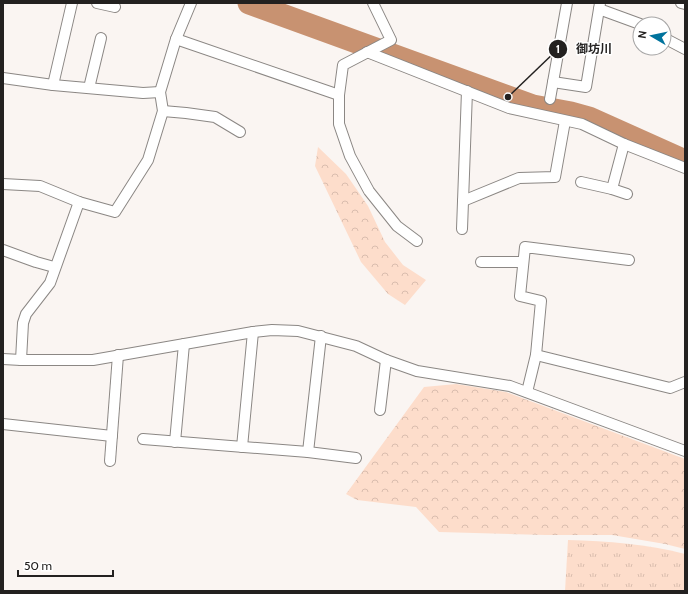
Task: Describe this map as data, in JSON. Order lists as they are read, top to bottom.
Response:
{
  "places": ["御坊川"],
  "scale_bar": "50 m",
  "north": "left"
}
